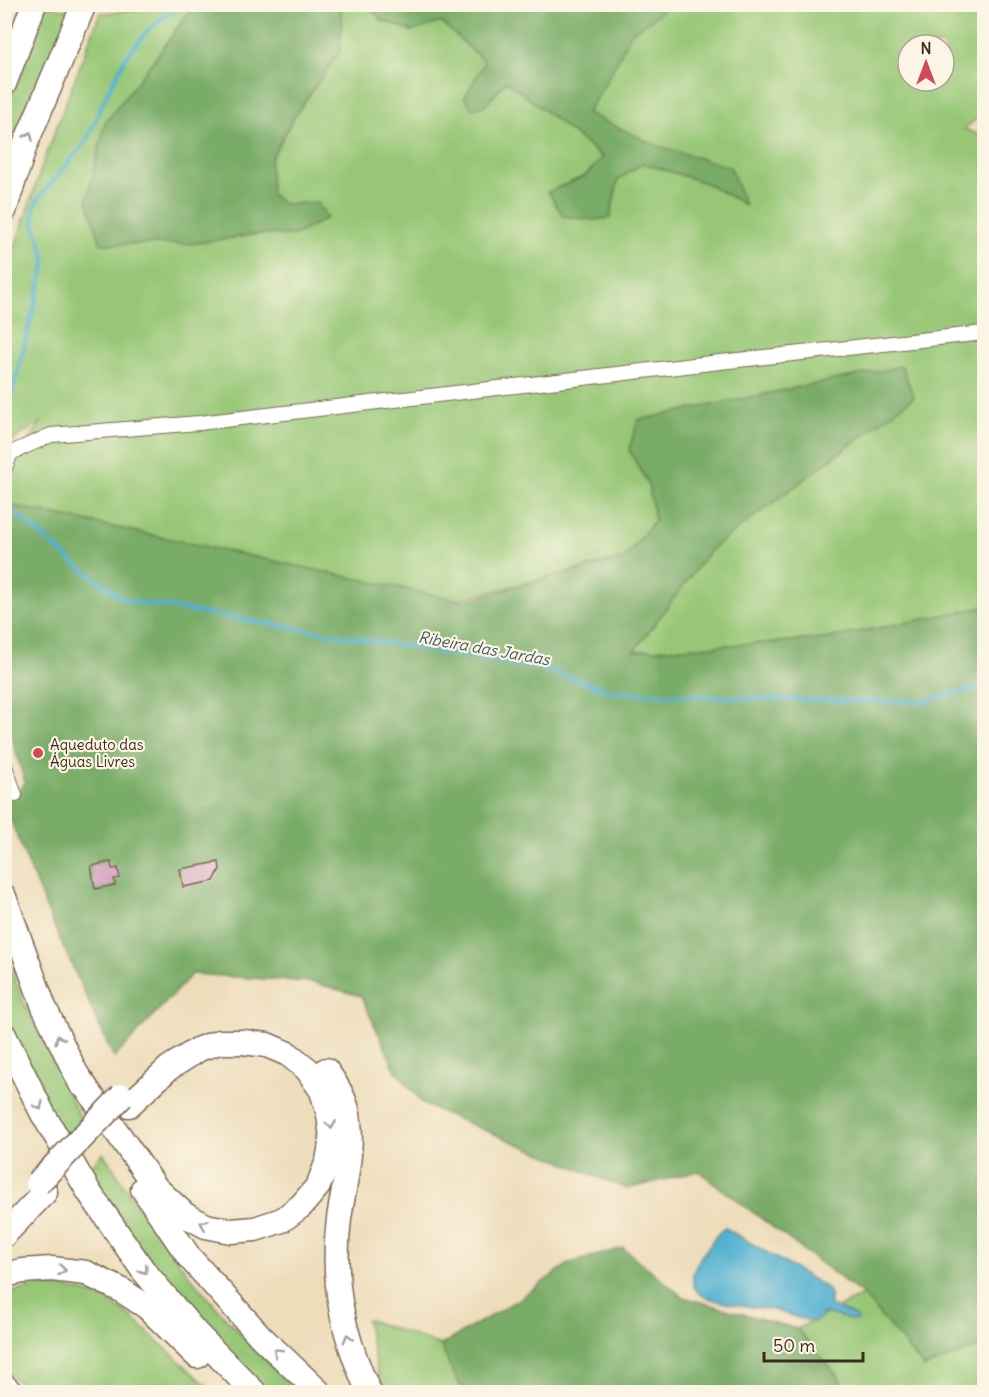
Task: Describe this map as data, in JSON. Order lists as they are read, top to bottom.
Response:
{
  "water": ["Ribeira das Jardas"],
  "places": ["Aqueduto das Águas Livres"],
  "scale_bar": "50 m",
  "north": "top"
}
